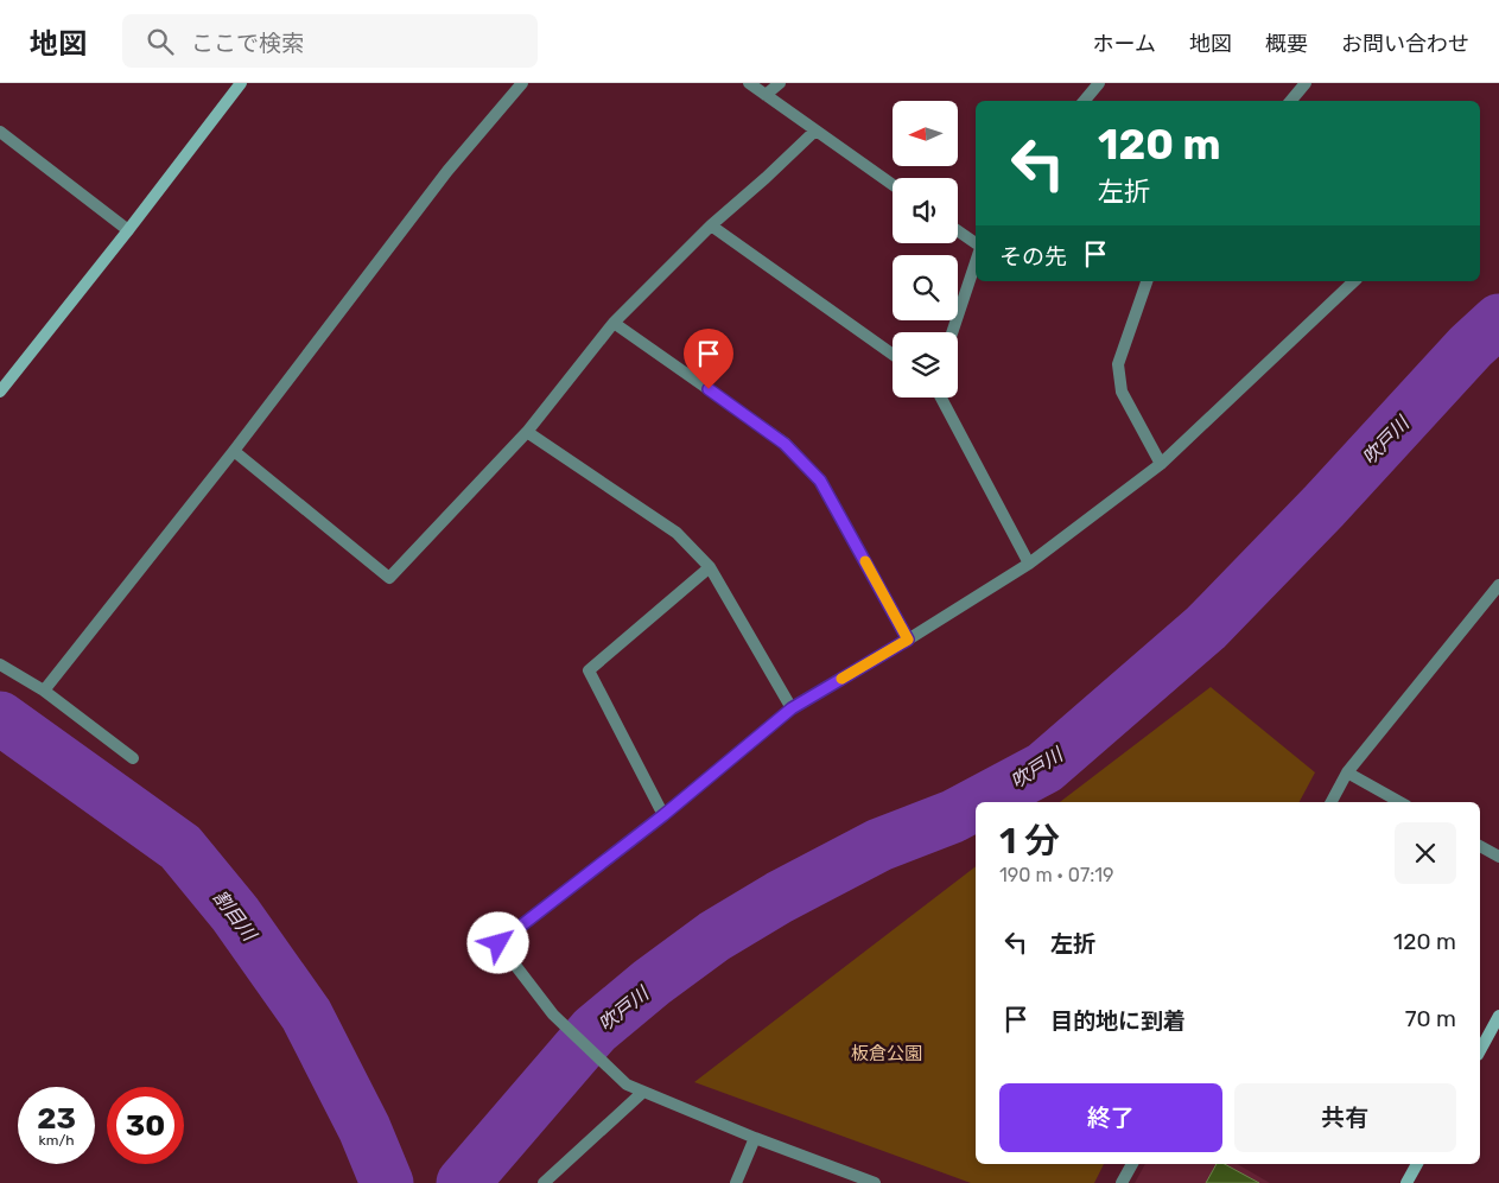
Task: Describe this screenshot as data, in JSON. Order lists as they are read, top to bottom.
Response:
{
  "water": ["吹戸川", "割目川"],
  "parks": ["板倉公園"],
  "north": "left",
  "page": {
    "header": "地図",
    "search": "ここで検索",
    "nav": [
      "ホーム",
      "地図",
      "概要",
      "お問い合わせ"
    ],
    "turn": ["120 m", "左折"],
    "then": "その先",
    "heading": ["1 分", "190 m · 07:19"],
    "list": [
      {
        "name": "左折",
        "value": "120 m"
      },
      {
        "name": "目的地に到着",
        "value": "70 m"
      }
    ],
    "buttons": ["終了", "共有"],
    "speed": "23 km/h",
    "limit": "30"
  }
}
